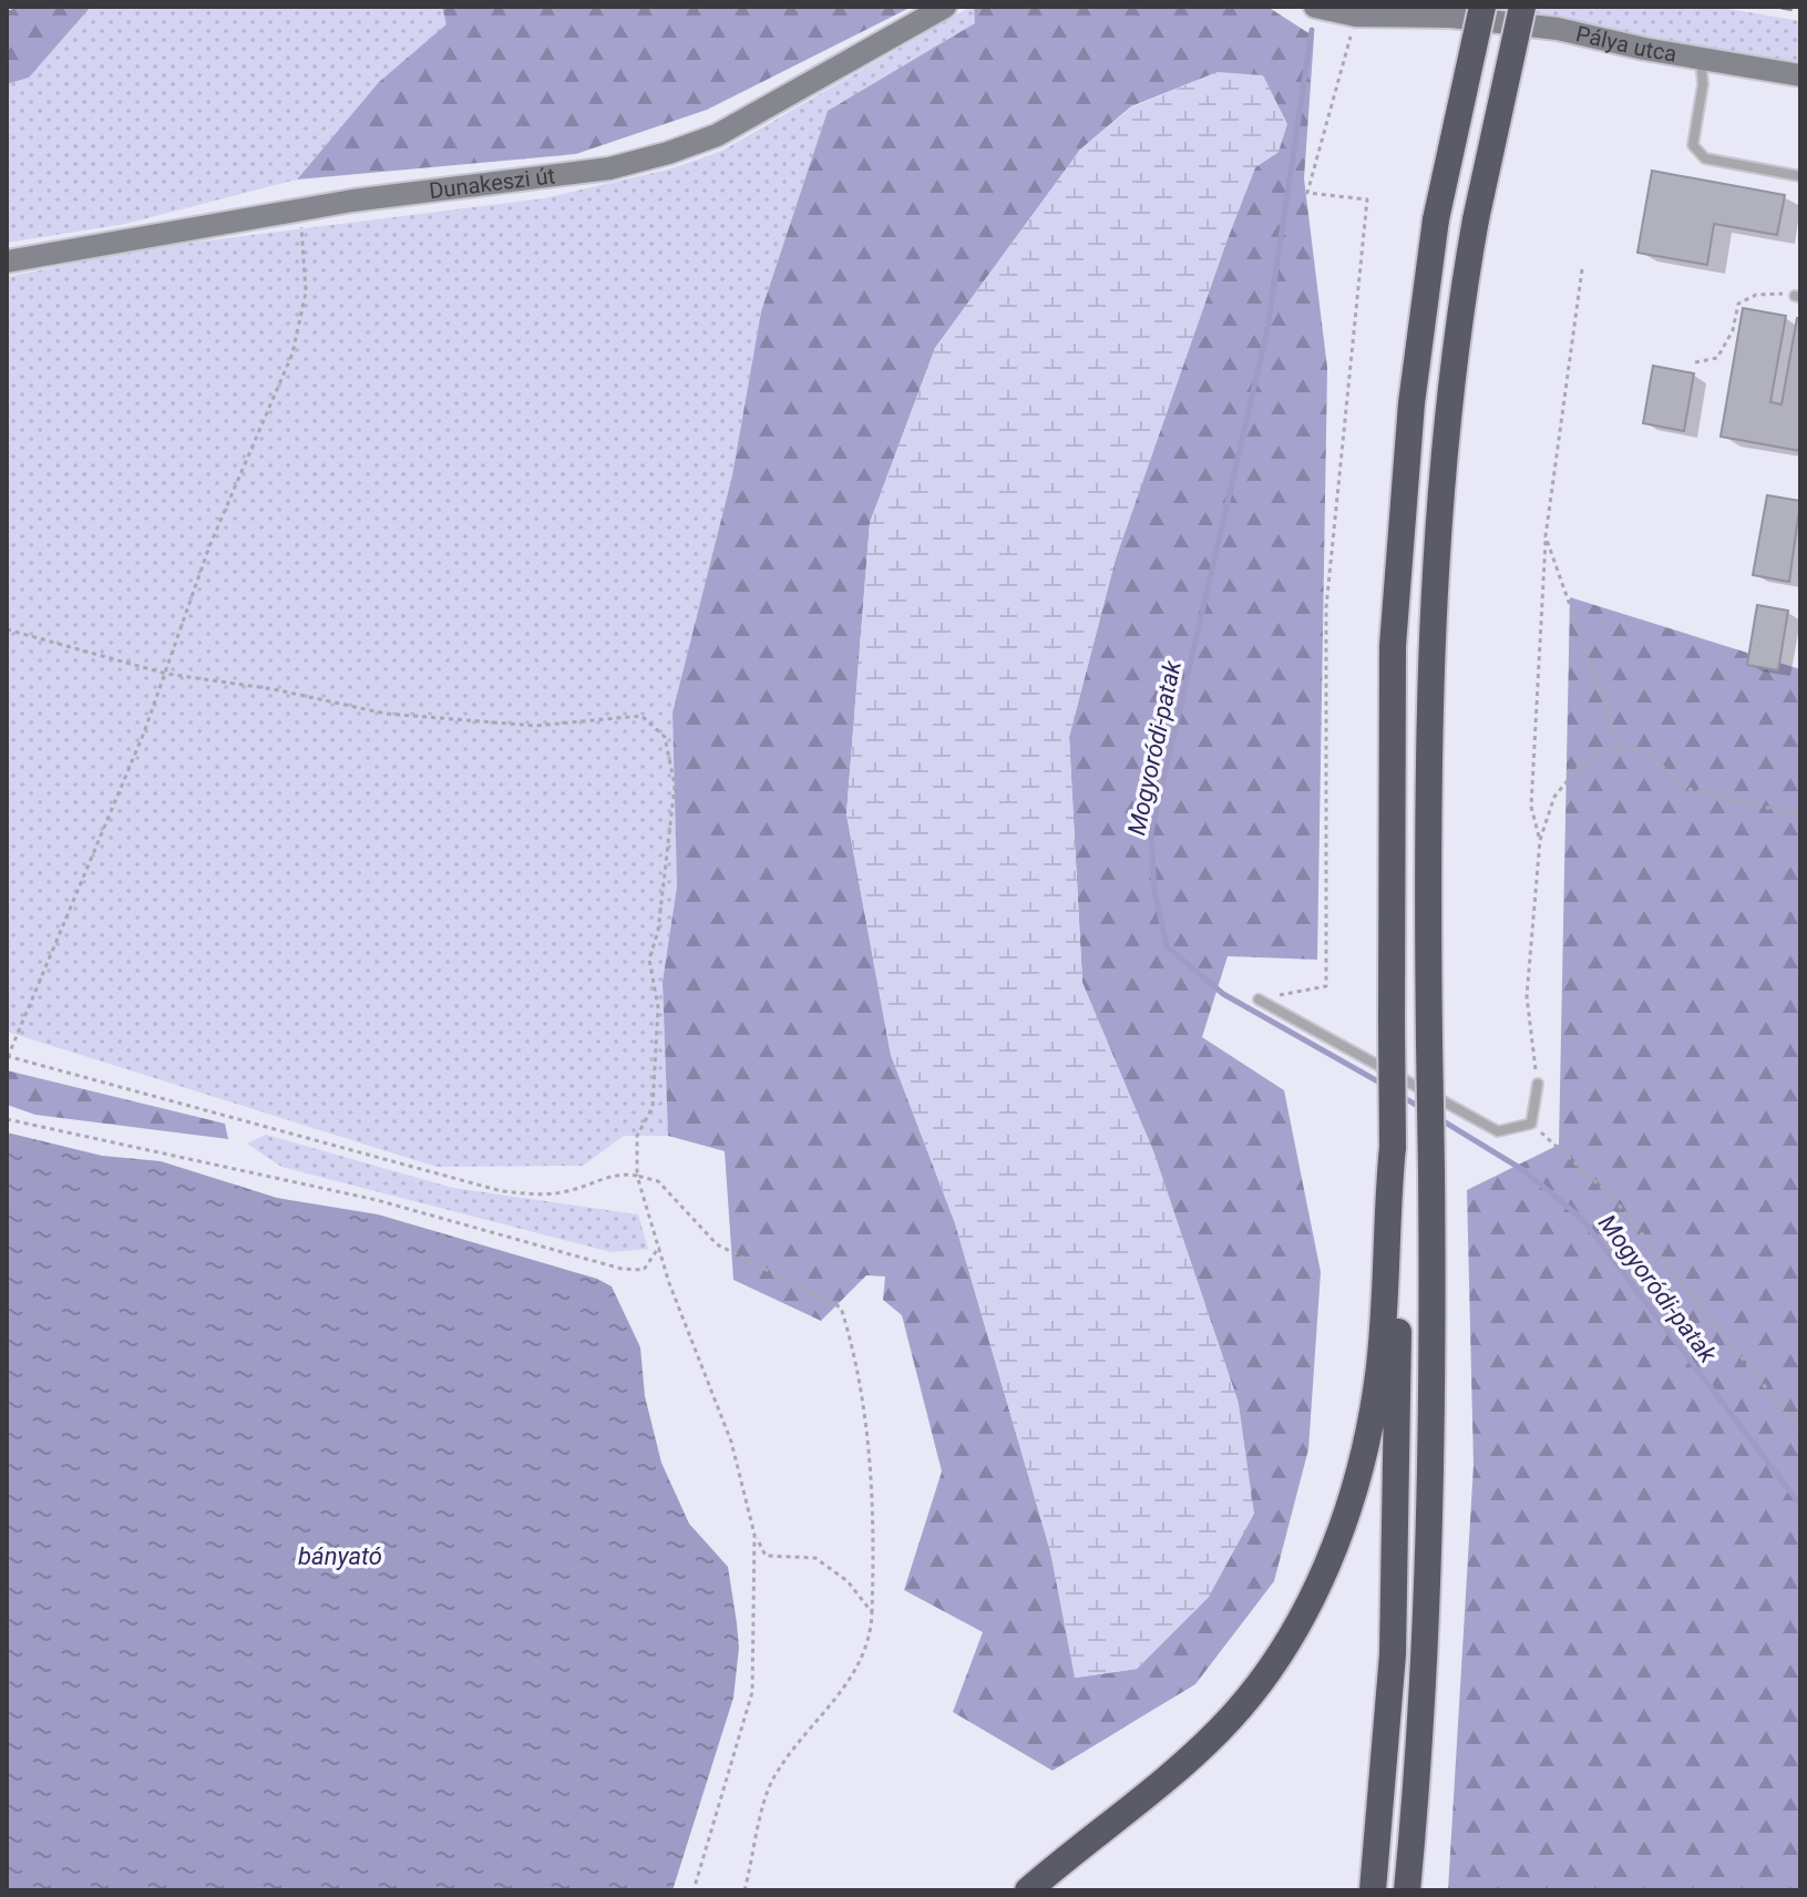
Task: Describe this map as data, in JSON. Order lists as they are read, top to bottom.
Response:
{
  "streets": {
    "street": ["Pálya utca", "Dunakeszi út"]
  },
  "water": ["Mogyoródi-patak", "bányató"]
}
